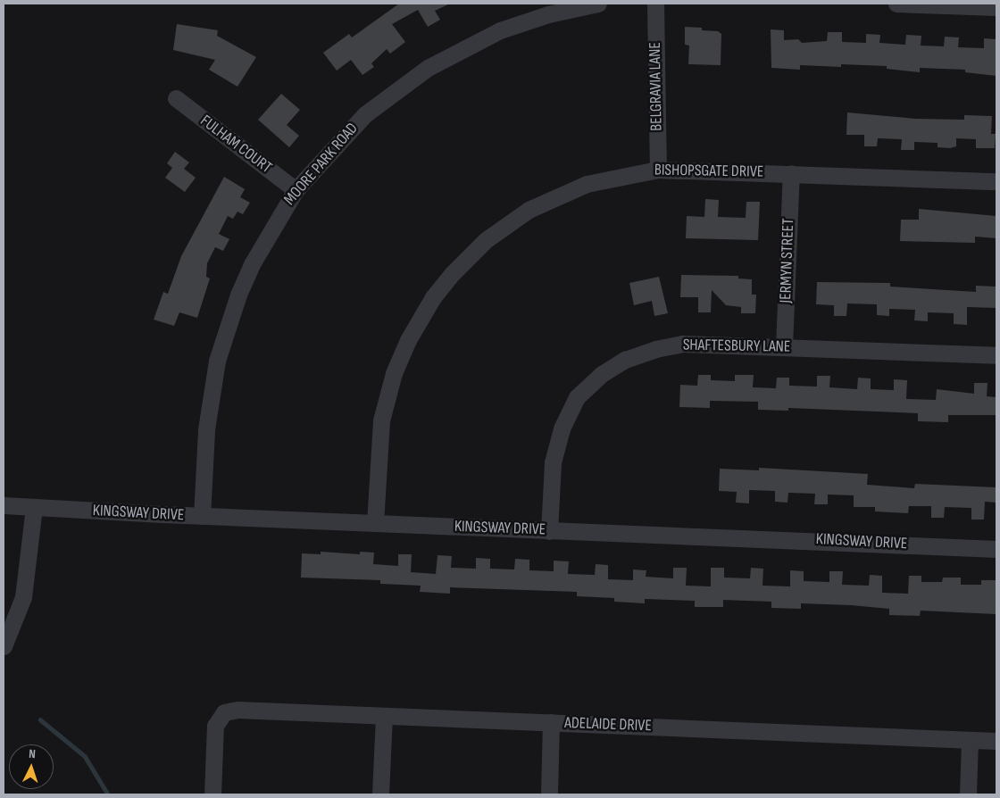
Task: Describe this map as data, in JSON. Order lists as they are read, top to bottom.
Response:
{
  "streets": {
    "street": [
      "BELGRAVIA LANE",
      "FULHAM COURT",
      "MOORE PARK ROAD",
      "BISHOPSGATE DRIVE",
      "JERMYN STREET",
      "SHAFTESBURY LANE",
      "KINGSWAY DRIVE",
      "ADELAIDE DRIVE"
    ]
  },
  "crossings": [
    ["BELGRAVIA LANE", "BISHOPSGATE DRIVE"],
    ["FULHAM COURT", "MOORE PARK ROAD"],
    ["MOORE PARK ROAD", "KINGSWAY DRIVE"],
    ["BISHOPSGATE DRIVE", "JERMYN STREET"],
    ["BISHOPSGATE DRIVE", "KINGSWAY DRIVE"],
    ["JERMYN STREET", "SHAFTESBURY LANE"],
    ["SHAFTESBURY LANE", "KINGSWAY DRIVE"]
  ],
  "north": "top"
}
